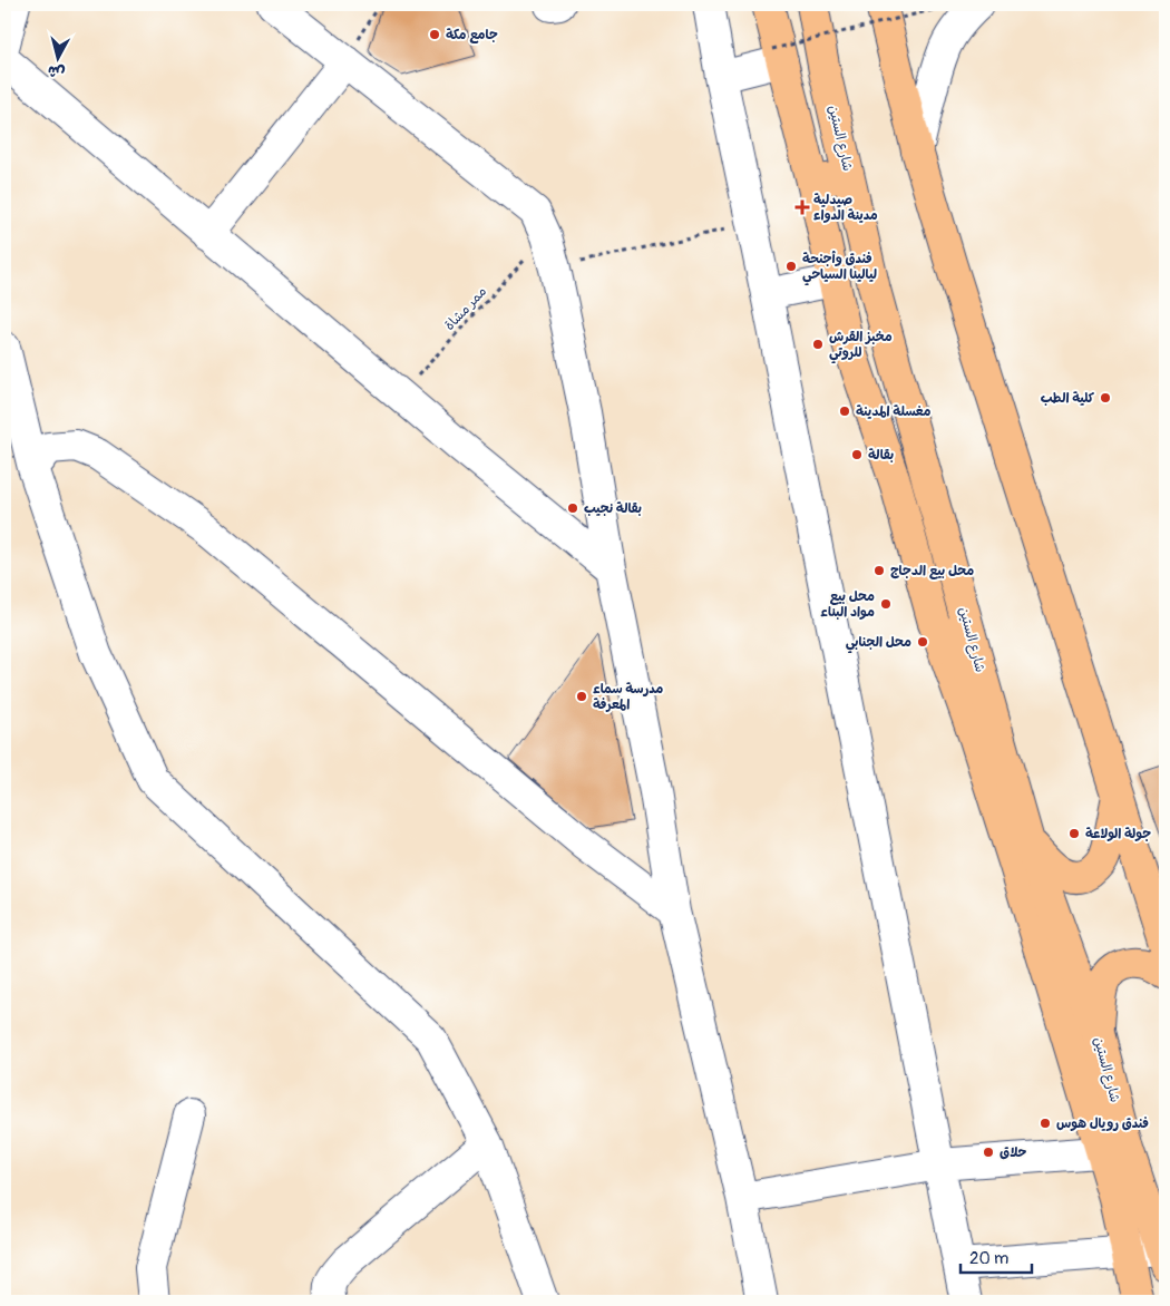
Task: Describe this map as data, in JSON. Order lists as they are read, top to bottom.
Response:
{
  "streets": {
    "main road": ["شارع الستين"],
    "path": ["ممر مشاة"]
  },
  "places": {
    "other": [
      "جامع مكة",
      "فندق وأجنحة ليالينا السياحي",
      "مخبز القرش للروتي",
      "كلية الطب",
      "مغسلة المدينة",
      "بقالة",
      "بقالة نجيب",
      "محل بيع الدجاج",
      "محل بيع مواد البناء",
      "محل الجنابي",
      "مدرسة سماء المعرفة",
      "جولة الولاعة",
      "فندق رويال هوس",
      "حلاق"
    ],
    "health": ["صيدلية مدينة الدواء"]
  },
  "scale_bar": "20 m",
  "north": "bottom"
}
